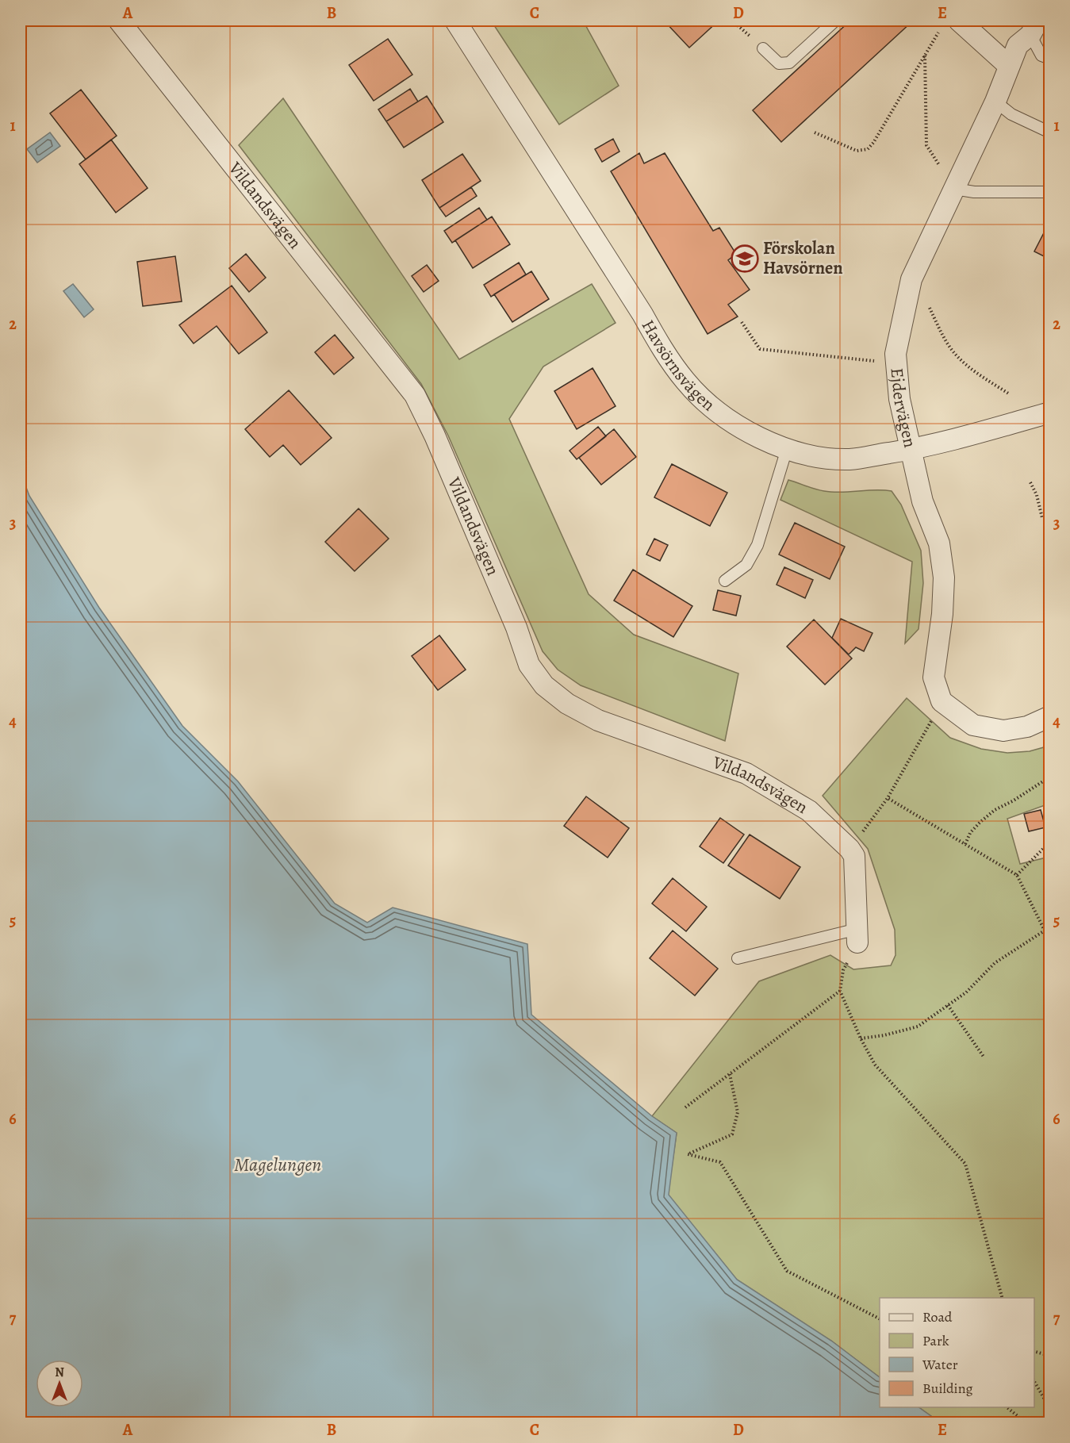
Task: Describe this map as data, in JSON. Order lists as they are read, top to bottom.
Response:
{
  "streets": {
    "street": ["Vildandsvägen", "Havsörnsvägen", "Ejdervägen"]
  },
  "crossings": [
    ["Havsörnsvägen", "Ejdervägen"]
  ],
  "water": ["Magelungen"],
  "places": {
    "school or university": ["Förskolan Havsörnen"]
  },
  "legend": [
    "Road",
    "Park",
    "Water",
    "Building"
  ],
  "north": "top",
  "grid": {
    "columns": [
      "A",
      "B",
      "C",
      "D",
      "E"
    ],
    "rows": [
      "1",
      "2",
      "3",
      "4",
      "5",
      "6",
      "7"
    ]
  }
}
